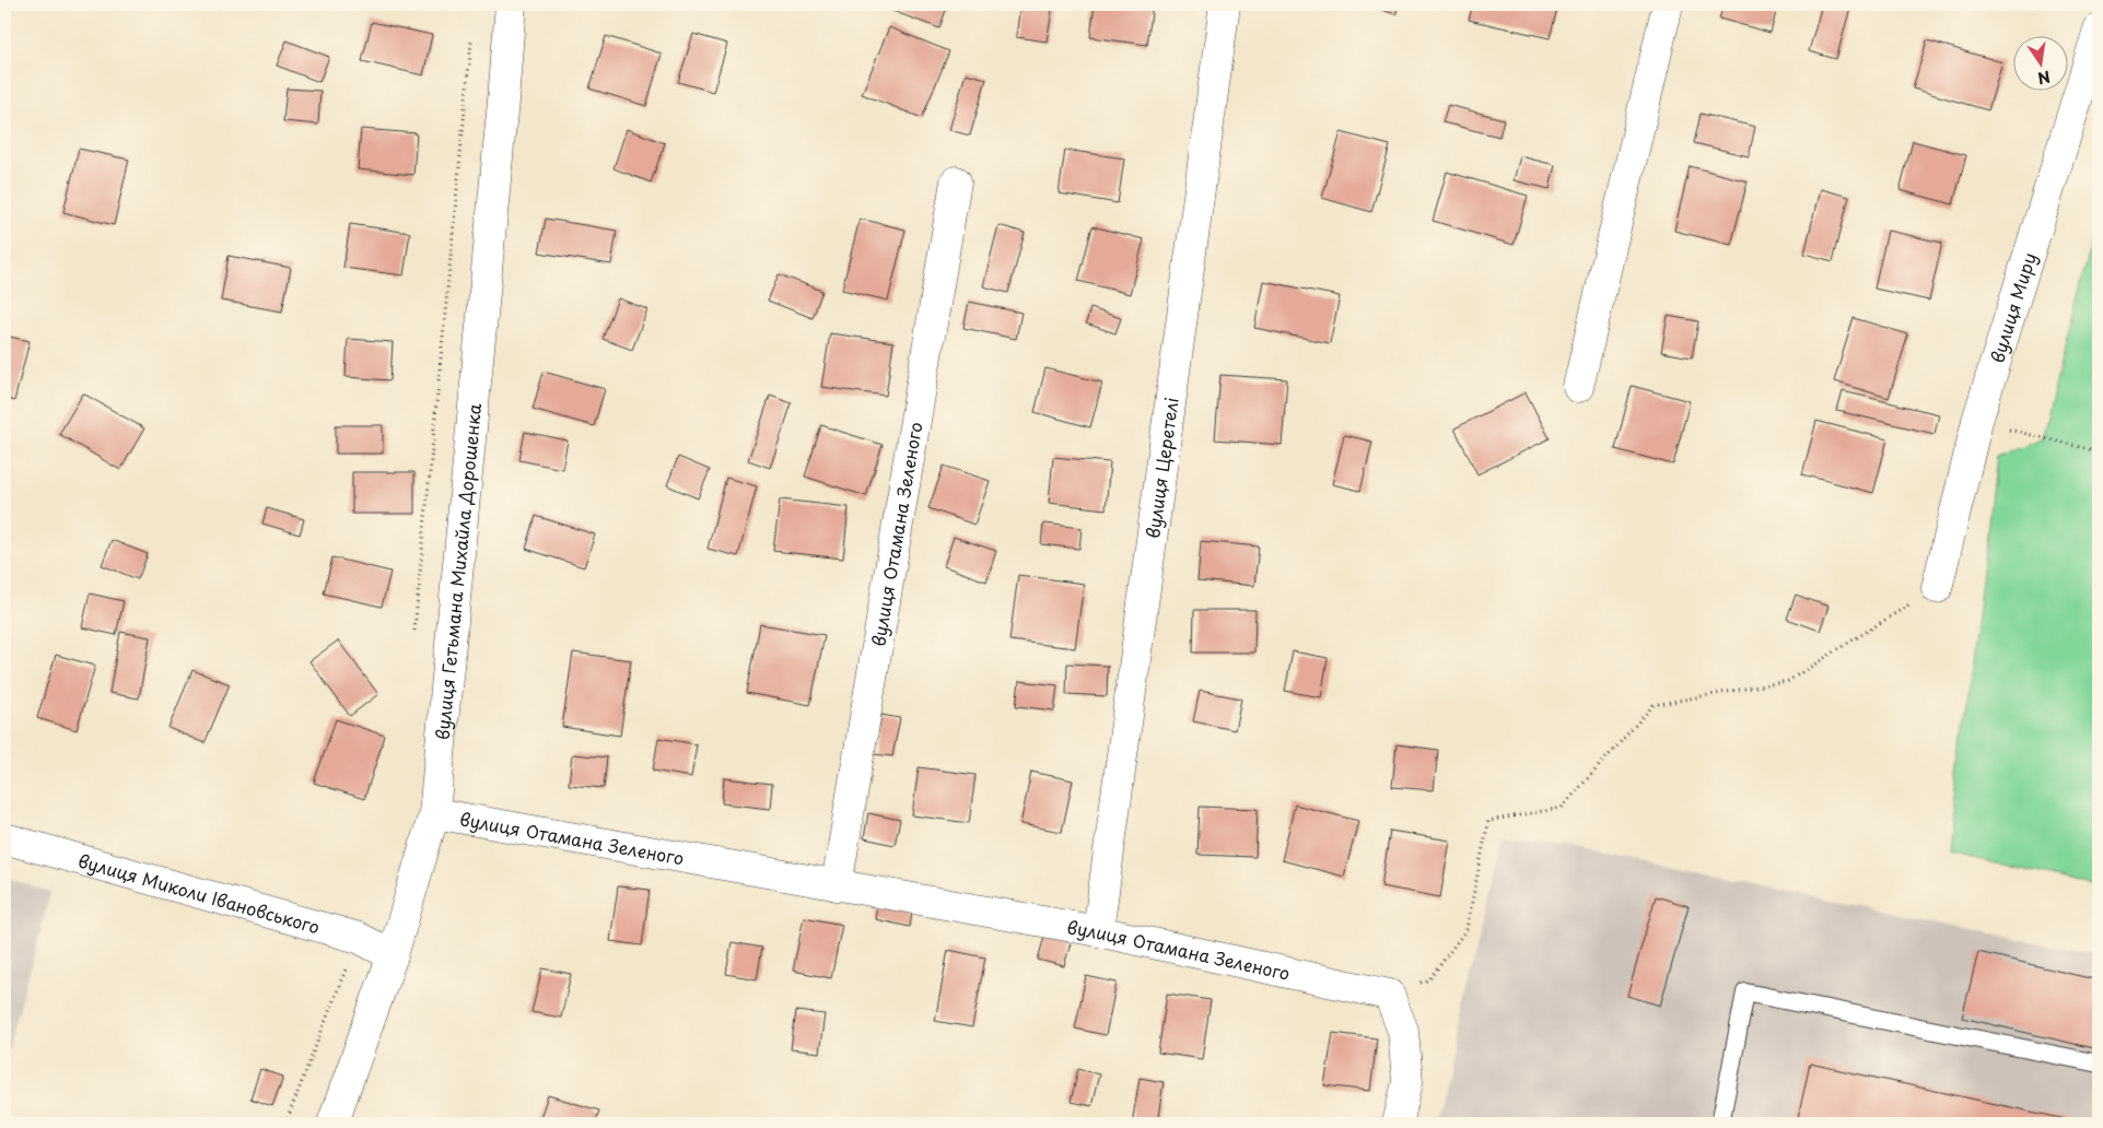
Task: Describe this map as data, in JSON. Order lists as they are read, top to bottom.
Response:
{
  "streets": {
    "street": [
      "вулиця Миру",
      "вулиця Церетелі",
      "вулиця Отамана Зеленого",
      "вулиця Гетьмана Михайла Дорошенка",
      "вулиця Миколи Івановського"
    ]
  },
  "crossings": [
    ["вулиця Церетелі", "вулиця Отамана Зеленого"],
    ["вулиця Отамана Зеленого", "вулиця Гетьмана Михайла Дорошенка"],
    ["вулиця Гетьмана Михайла Дорошенка", "вулиця Миколи Івановського"]
  ],
  "north": "bottom"
}
